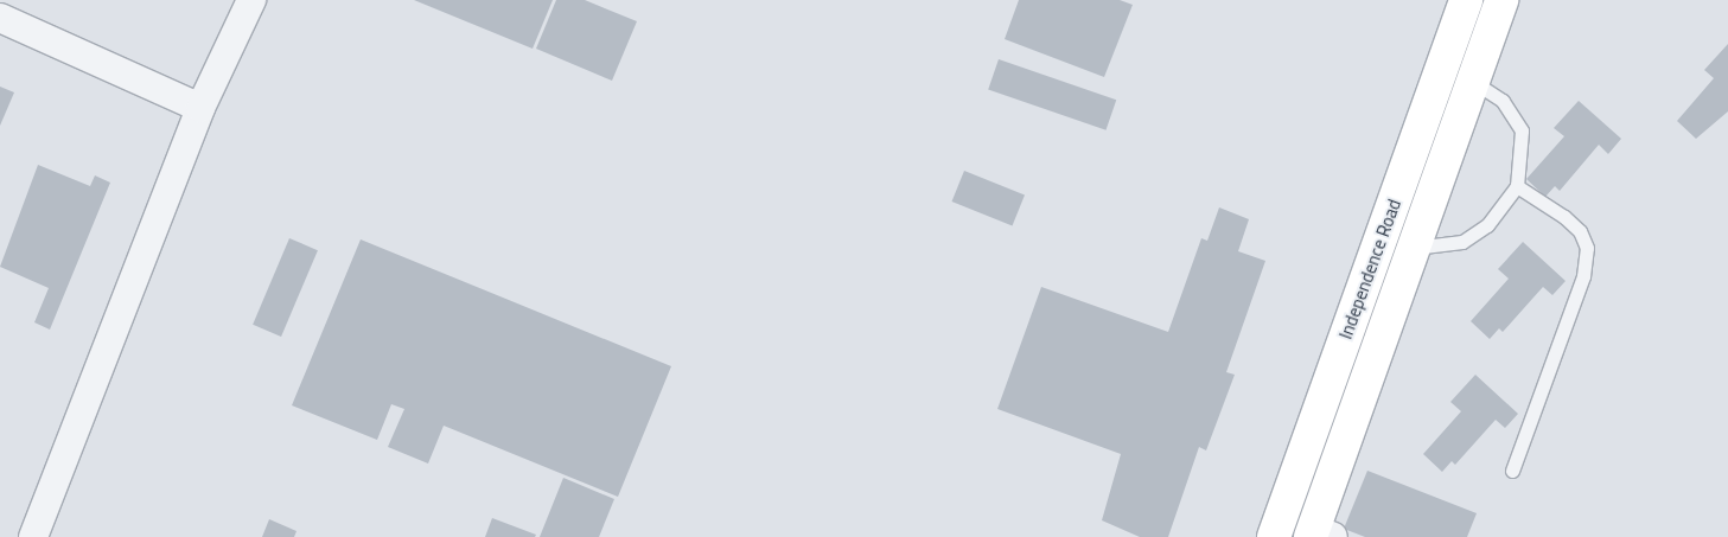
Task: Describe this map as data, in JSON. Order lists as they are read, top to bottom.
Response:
{
  "streets": {
    "main road": ["Independence Road"]
  }
}
